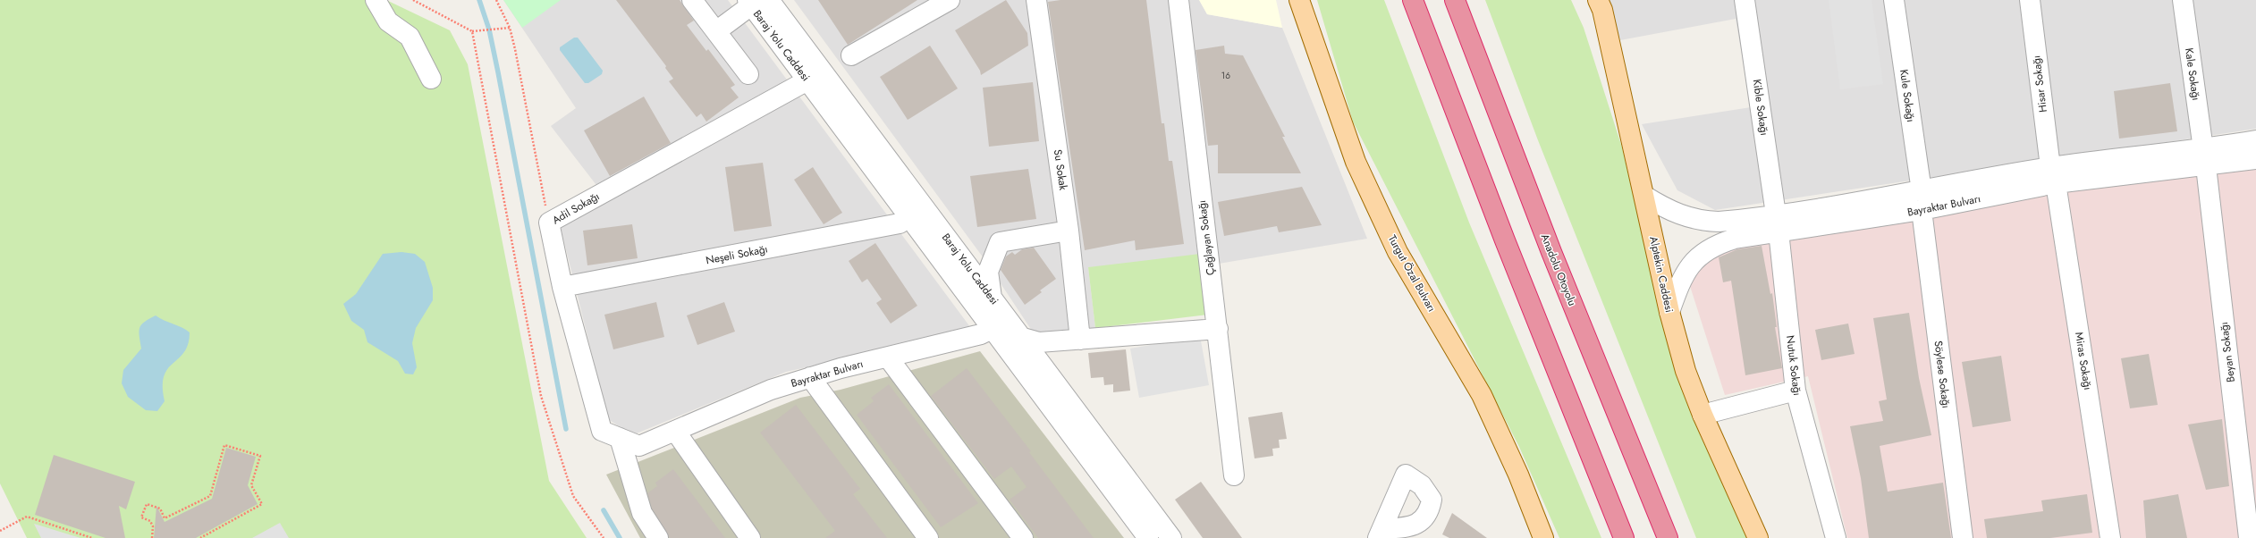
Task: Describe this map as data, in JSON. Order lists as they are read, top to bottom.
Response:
{
  "streets": {
    "highway": ["Anadolu Otoyolu"],
    "main road": ["Turgut Özal Bulvarı", "Alptekin Caddesi"],
    "street": [
      "Baraj Yolu Caddesi",
      "Kale Sokağı",
      "Hisar Sokağı",
      "Kule Sokağı",
      "Kible Sokağı",
      "Su Sokak",
      "Bayraktar Bulvarı",
      "Adil Sokağı",
      "Çağlayan Sokağı",
      "Neşeli Sokağı",
      "Beyan Sokağı",
      "Miras Sokağı",
      "Nutuk Sokağı",
      "Söylese Sokağı"
    ]
  },
  "crossings": [
    ["Baraj Yolu Caddesi", "Bayraktar Bulvarı"],
    ["Baraj Yolu Caddesi", "Adil Sokağı"],
    ["Baraj Yolu Caddesi", "Neşeli Sokağı"],
    ["Kale Sokağı", "Bayraktar Bulvarı"],
    ["Kale Sokağı", "Beyan Sokağı"],
    ["Hisar Sokağı", "Bayraktar Bulvarı"],
    ["Hisar Sokağı", "Miras Sokağı"],
    ["Kule Sokağı", "Bayraktar Bulvarı"],
    ["Kible Sokağı", "Bayraktar Bulvarı"],
    ["Kible Sokağı", "Nutuk Sokağı"],
    ["Bayraktar Bulvarı", "Adil Sokağı"],
    ["Bayraktar Bulvarı", "Alptekin Caddesi"],
    ["Bayraktar Bulvarı", "Beyan Sokağı"],
    ["Bayraktar Bulvarı", "Miras Sokağı"],
    ["Bayraktar Bulvarı", "Nutuk Sokağı"],
    ["Bayraktar Bulvarı", "Söylese Sokağı"],
    ["Adil Sokağı", "Neşeli Sokağı"]
  ],
  "house_numbers": ["16"]
}
